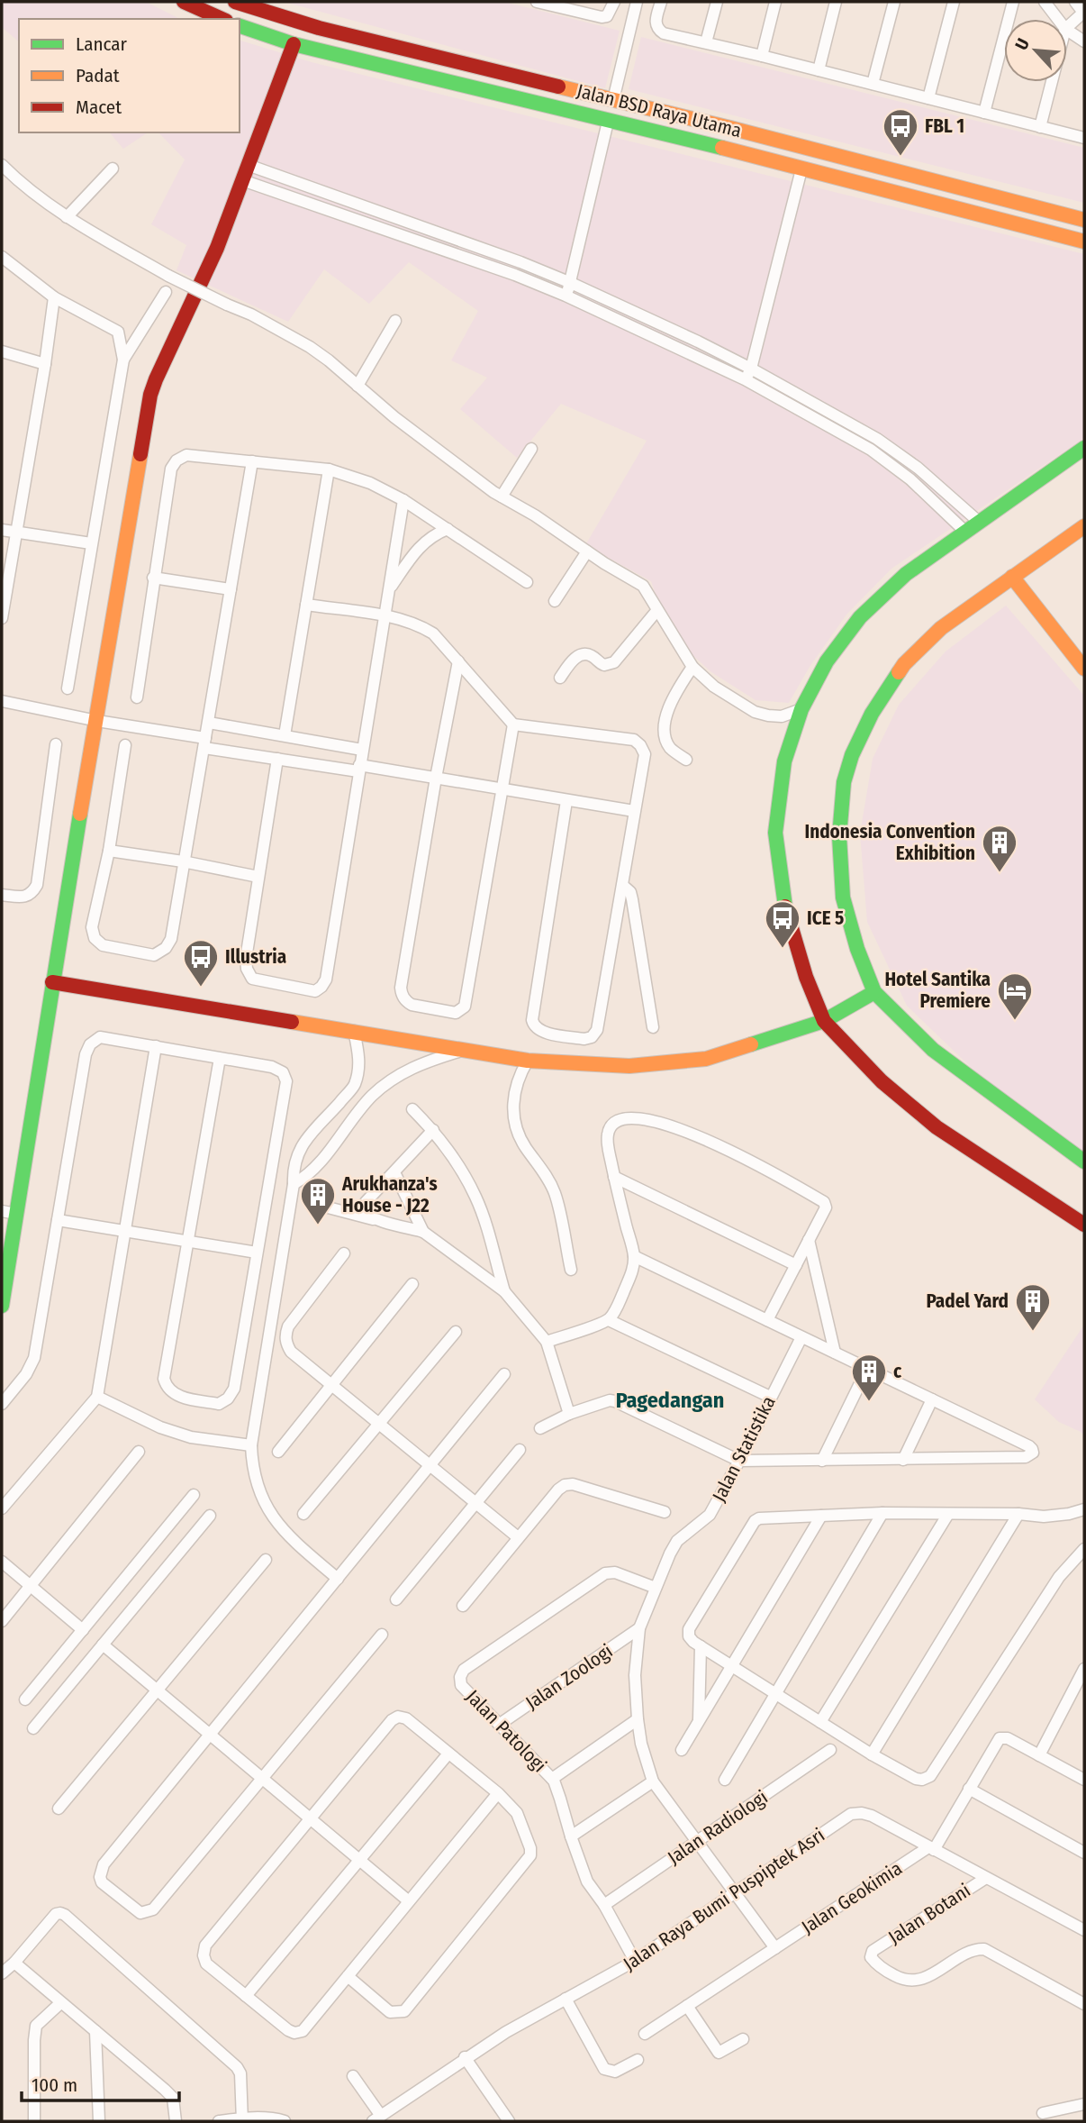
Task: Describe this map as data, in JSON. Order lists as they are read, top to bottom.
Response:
{
  "streets": {
    "main road": ["Jalan BSD Raya Utama"],
    "street": [
      "Jalan Statistika",
      "Jalan Zoologi",
      "Jalan Patologi",
      "Jalan Radiologi",
      "Jalan Geokimia",
      "Jalan Raya Bumi Puspiptek Asri",
      "Jalan Botani"
    ]
  },
  "crossings": [
    ["Jalan Statistika", "Jalan Zoologi"],
    ["Jalan Statistika", "Jalan Patologi"],
    ["Jalan Statistika", "Jalan Radiologi"],
    ["Jalan Statistika", "Jalan Raya Bumi Puspiptek Asri"],
    ["Jalan Zoologi", "Jalan Patologi"],
    ["Jalan Patologi", "Jalan Radiologi"],
    ["Jalan Patologi", "Jalan Raya Bumi Puspiptek Asri"],
    ["Jalan Geokimia", "Jalan Raya Bumi Puspiptek Asri"],
    ["Jalan Raya Bumi Puspiptek Asri", "Jalan Botani"]
  ],
  "districts": ["Pagedangan"],
  "places": {
    "bus stop": ["FBL 1", "ICE 5", "Illustria"],
    "building": [
      "Indonesia Convention Exhibition",
      "Arukhanza's House - J22",
      "Padel Yard",
      "c"
    ],
    "hotel": ["Hotel Santika Premiere"]
  },
  "legend": ["Lancar", "Padat", "Macet"],
  "scale_bar": "100 m",
  "north": "top left"
}
